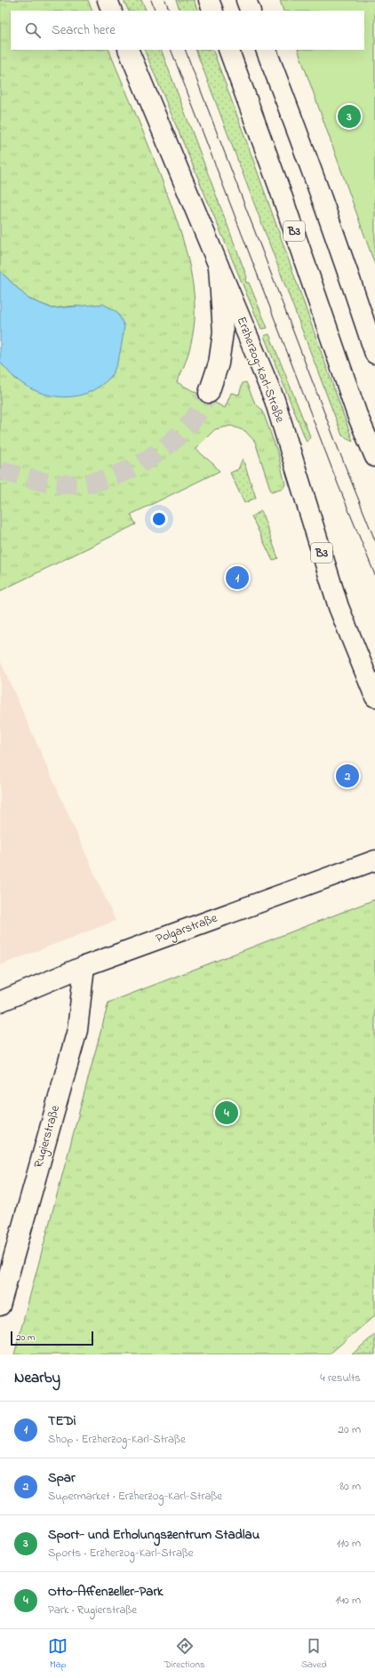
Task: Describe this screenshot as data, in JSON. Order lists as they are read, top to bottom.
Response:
{
  "streets": {
    "main road": [
      "B3",
      "Erzherzog-Karl-Straße",
      "Polgarstraße",
      "Rugierstraße"
    ]
  },
  "crossings": [
    ["Polgarstraße", "Rugierstraße"]
  ],
  "scale_bar": "20 m",
  "page": {
    "search": "Search here",
    "pins": [
      "3",
      "1",
      "2",
      "4"
    ],
    "scale": "20 m",
    "heading": ["Nearby", "4 results"],
    "list": [
      {
        "mark": "1",
        "name": "TEDi",
        "note": "Shop · Erzherzog-Karl-Straße",
        "value": "20 m"
      },
      {
        "mark": "2",
        "name": "Spar",
        "note": "Supermarket · Erzherzog-Karl-Straße",
        "value": "80 m"
      },
      {
        "mark": "3",
        "name": "Sport- und Erholungszentrum Stadlau",
        "note": "Sports · Erzherzog-Karl-Straße",
        "value": "110 m"
      },
      {
        "mark": "4",
        "name": "Otto-Affenzeller-Park",
        "note": "Park · Rugierstraße",
        "value": "140 m"
      }
    ],
    "nav": ["Map", "Directions", "Saved"]
  }
}
